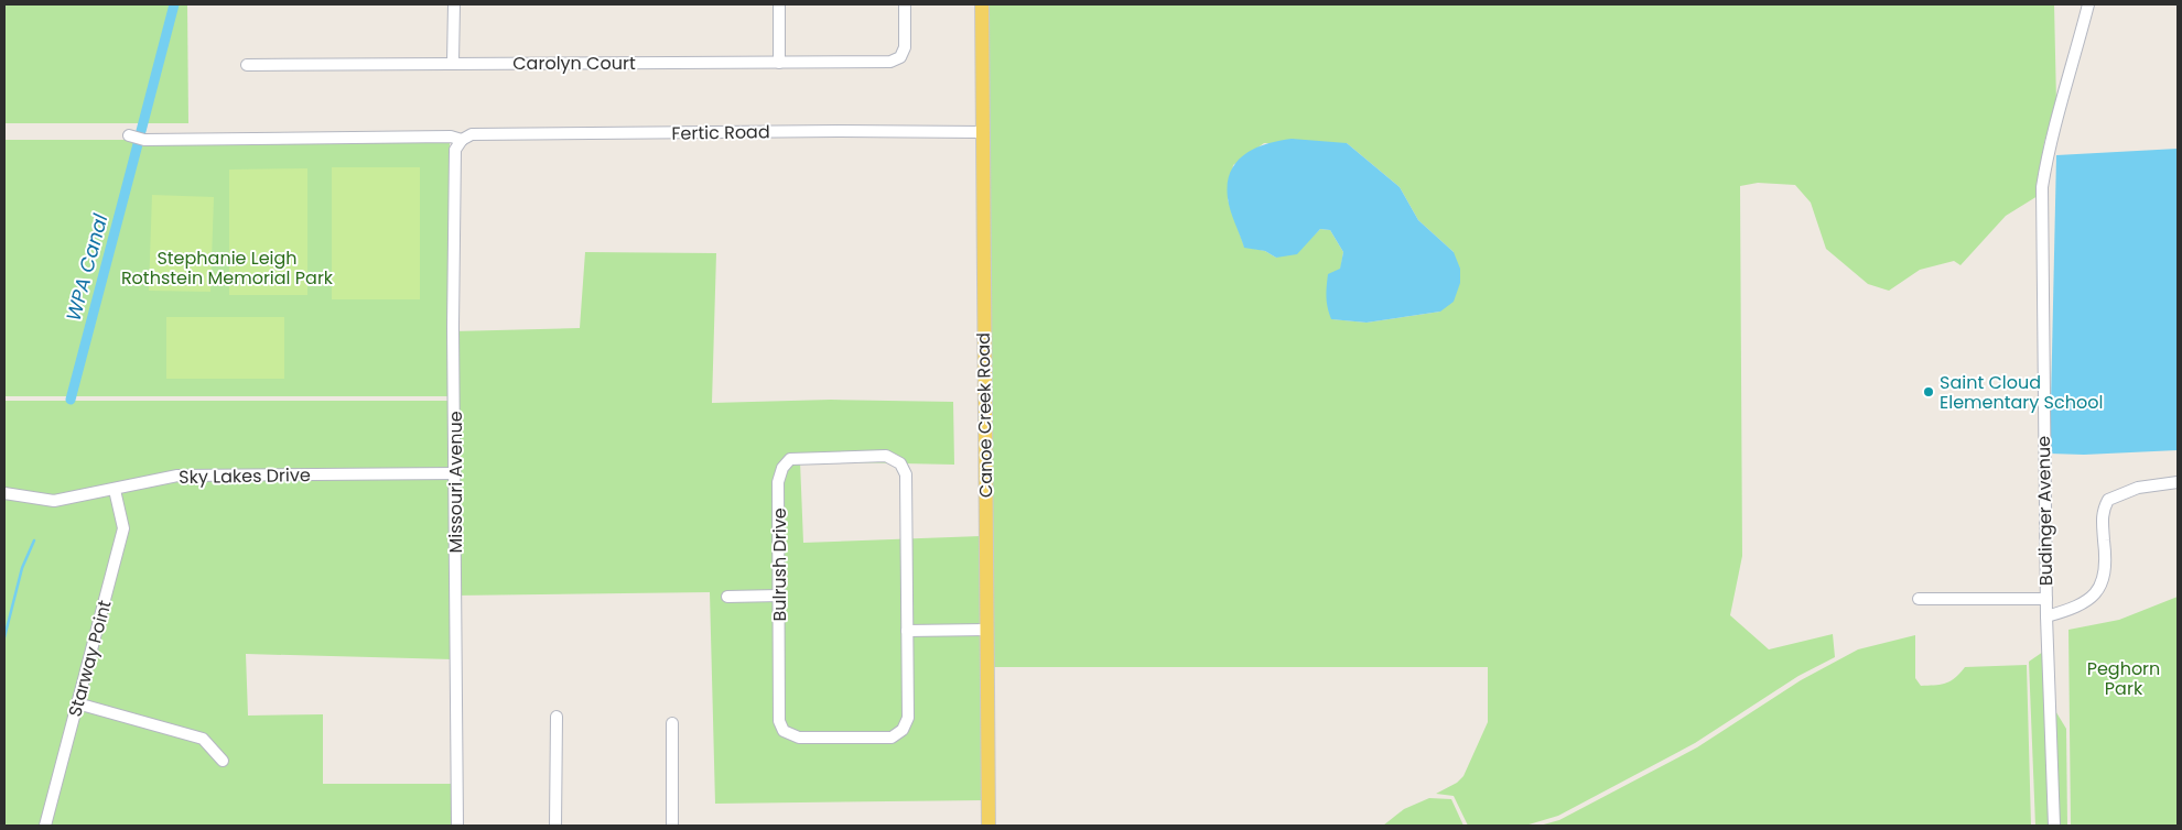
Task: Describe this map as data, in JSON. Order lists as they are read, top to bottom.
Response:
{
  "streets": {
    "main road": ["Canoe Creek Road"],
    "street": [
      "Carolyn Court",
      "Fertic Road",
      "Sky Lakes Drive",
      "Missouri Avenue",
      "Budinger Avenue",
      "Bulrush Drive",
      "Starway Point"
    ]
  },
  "crossings": [
    ["Fertic Road", "Canoe Creek Road"],
    ["Fertic Road", "Missouri Avenue"],
    ["Sky Lakes Drive", "Missouri Avenue"],
    ["Sky Lakes Drive", "Starway Point"]
  ],
  "water": ["WPA Canal"],
  "parks": ["Stephanie Leigh Rothstein Memorial Park", "Peghorn Park"],
  "places": ["Saint Cloud Elementary School"]
}
